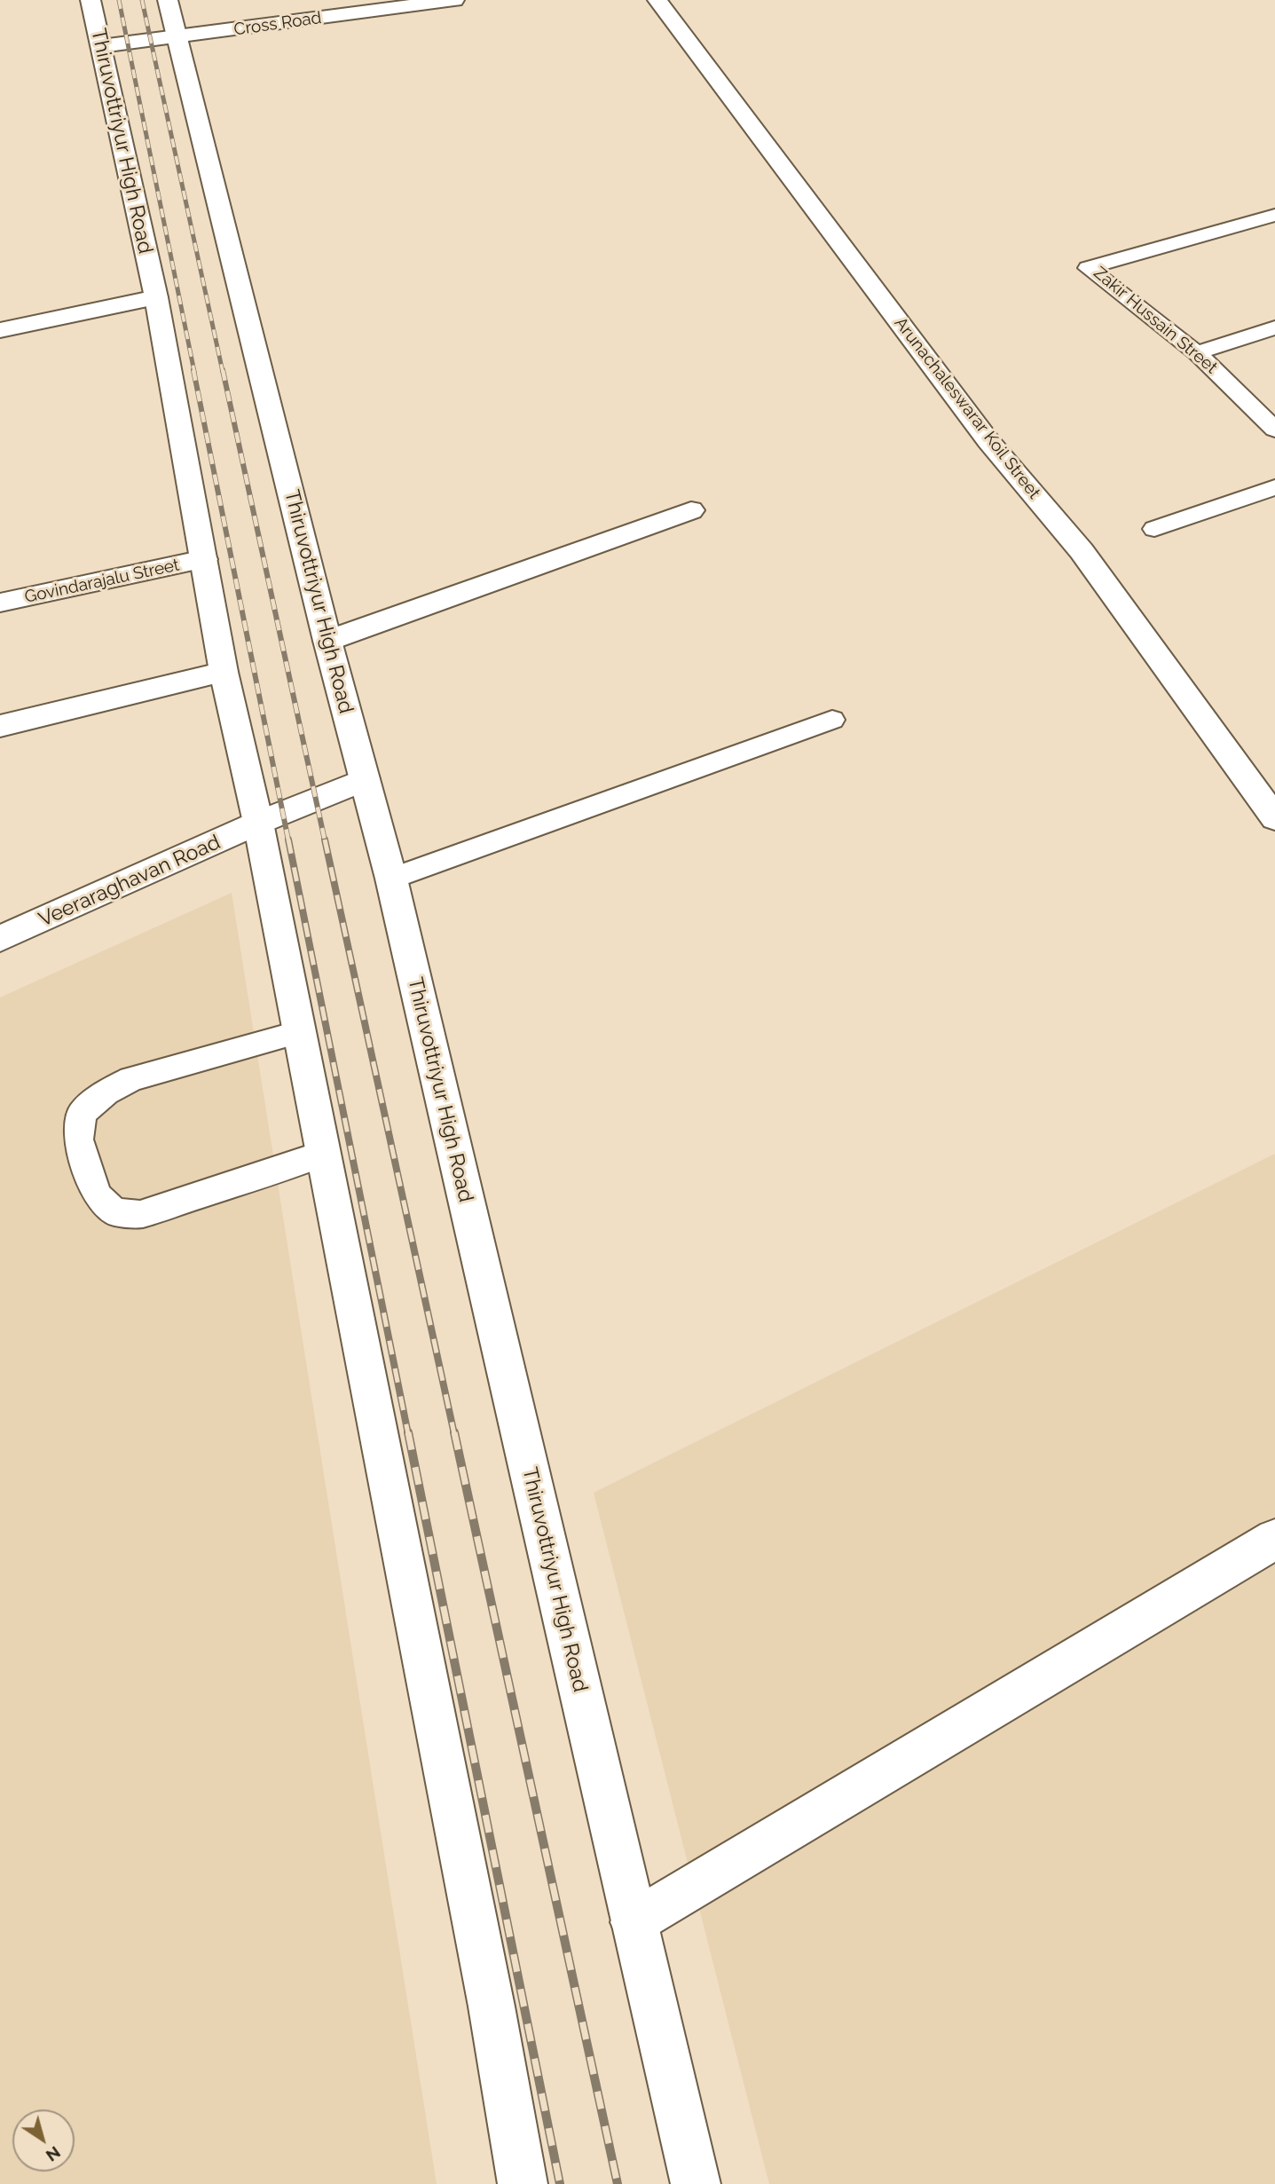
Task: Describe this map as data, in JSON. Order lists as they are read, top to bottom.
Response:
{
  "streets": {
    "main road": [
      "Cross Road",
      "Thiruvottriyur High Road",
      "Arunachaleswarar Koil Street",
      "Govindarajalu Street",
      "Veeraraghavan Road"
    ],
    "lane": ["Zakir Hussain Street"]
  },
  "crossings": [
    ["Cross Road", "Thiruvottriyur High Road"],
    ["Thiruvottriyur High Road", "Govindarajalu Street"],
    ["Thiruvottriyur High Road", "Veeraraghavan Road"]
  ],
  "north": "bottom right"
}
